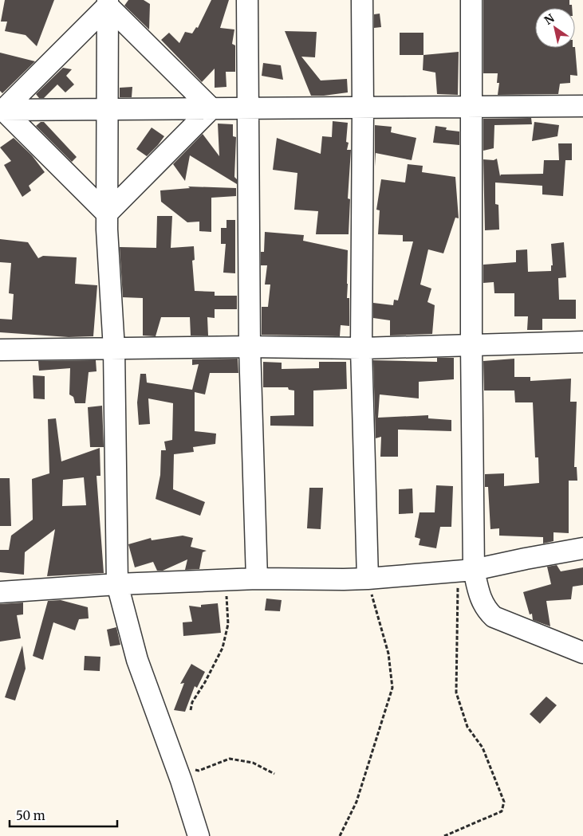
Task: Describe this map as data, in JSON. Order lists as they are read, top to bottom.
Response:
{
  "scale_bar": "50 m",
  "north": "top left"
}
